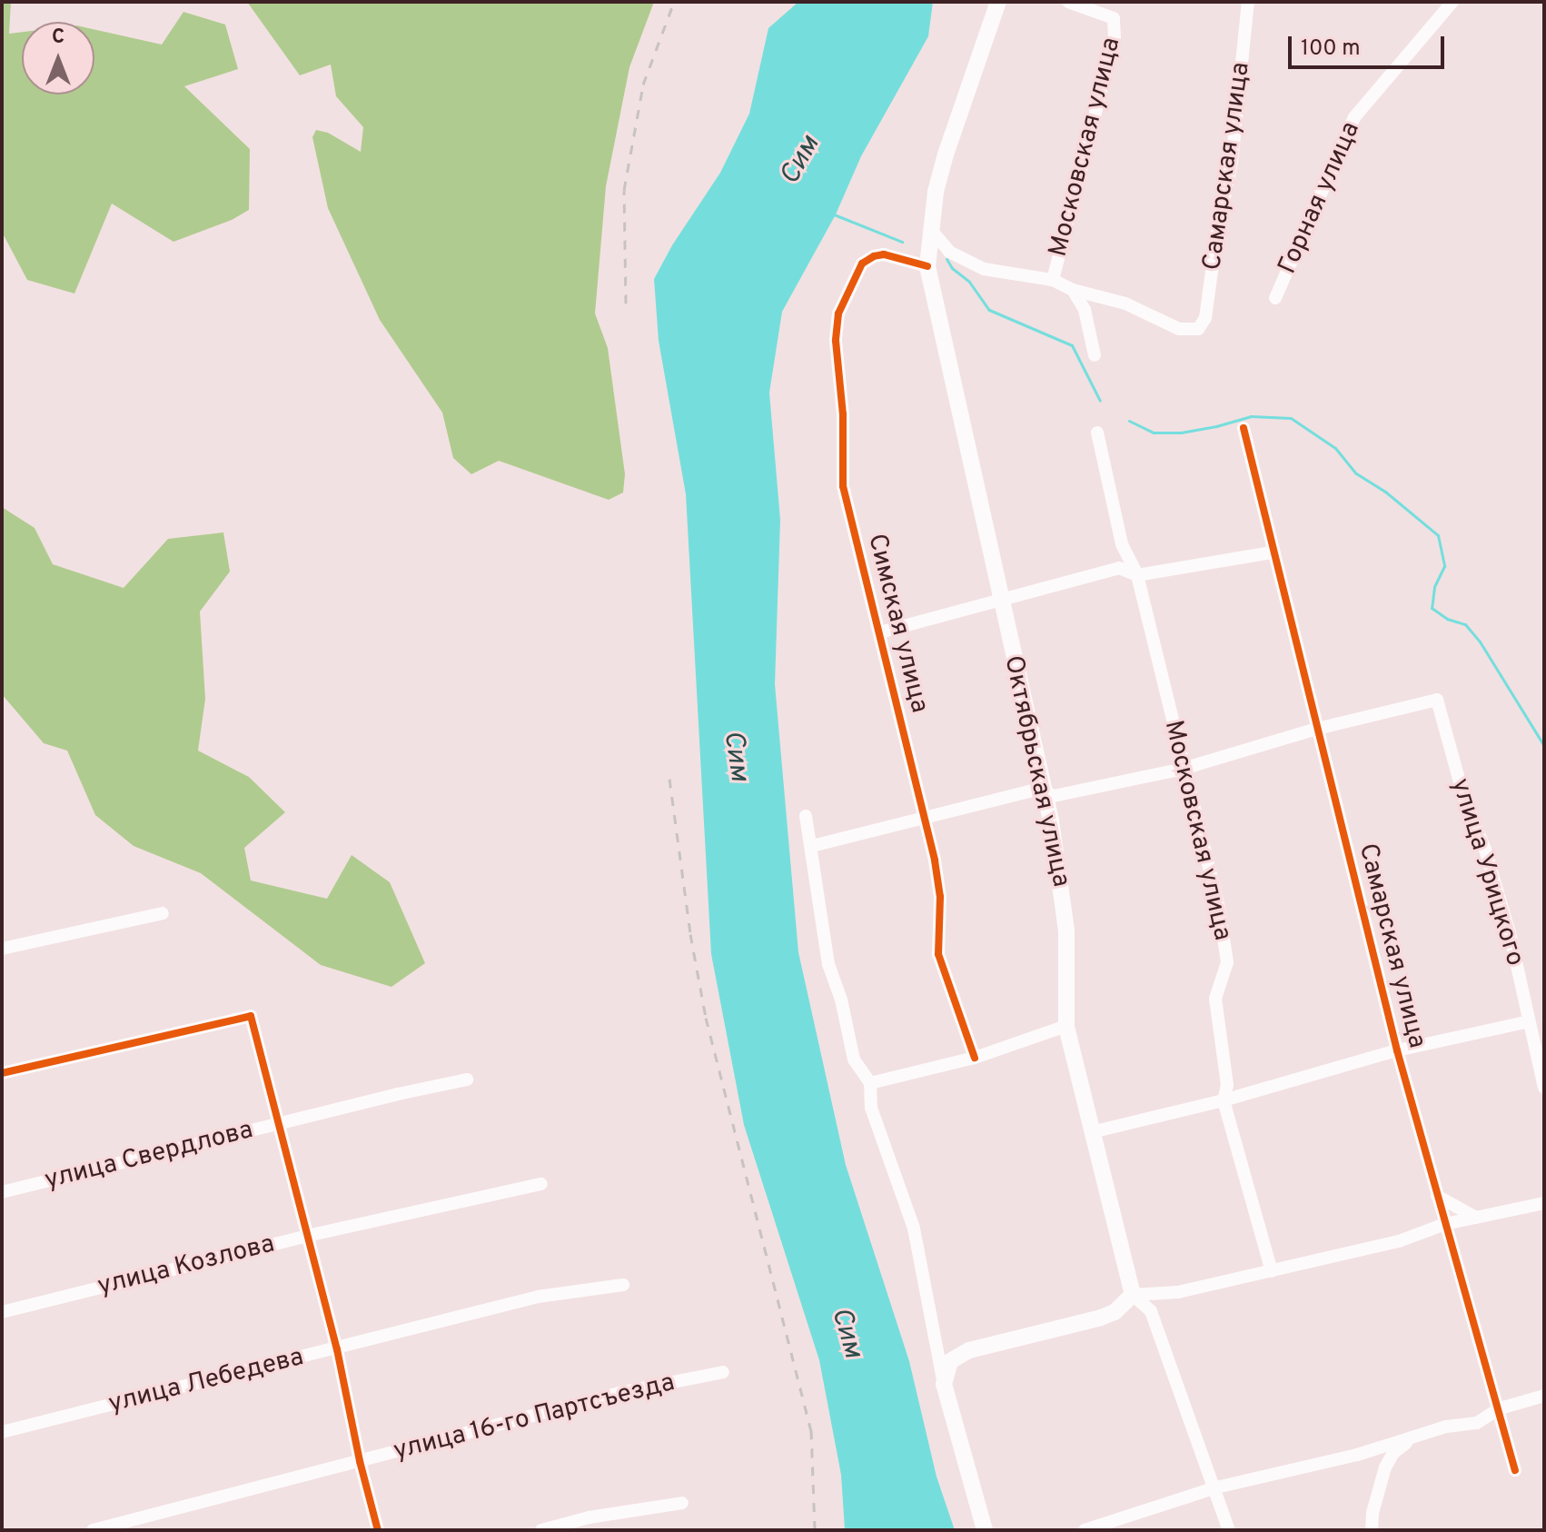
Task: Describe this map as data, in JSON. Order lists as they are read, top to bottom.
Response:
{
  "streets": {
    "main road": ["Октябрьская улица"],
    "street": [
      "Московская улица",
      "Самарская улица",
      "Горная улица",
      "Симская улица",
      "улица Урицкого",
      "улица Свердлова",
      "улица Козлова",
      "улица Лебедева",
      "улица 16-го Партсъезда"
    ]
  },
  "crossings": [
    ["Самарская улица", "улица Урицкого"],
    ["Симская улица", "Октябрьская улица"]
  ],
  "water": ["Сим"],
  "scale_bar": "100 m",
  "north": "top"
}
